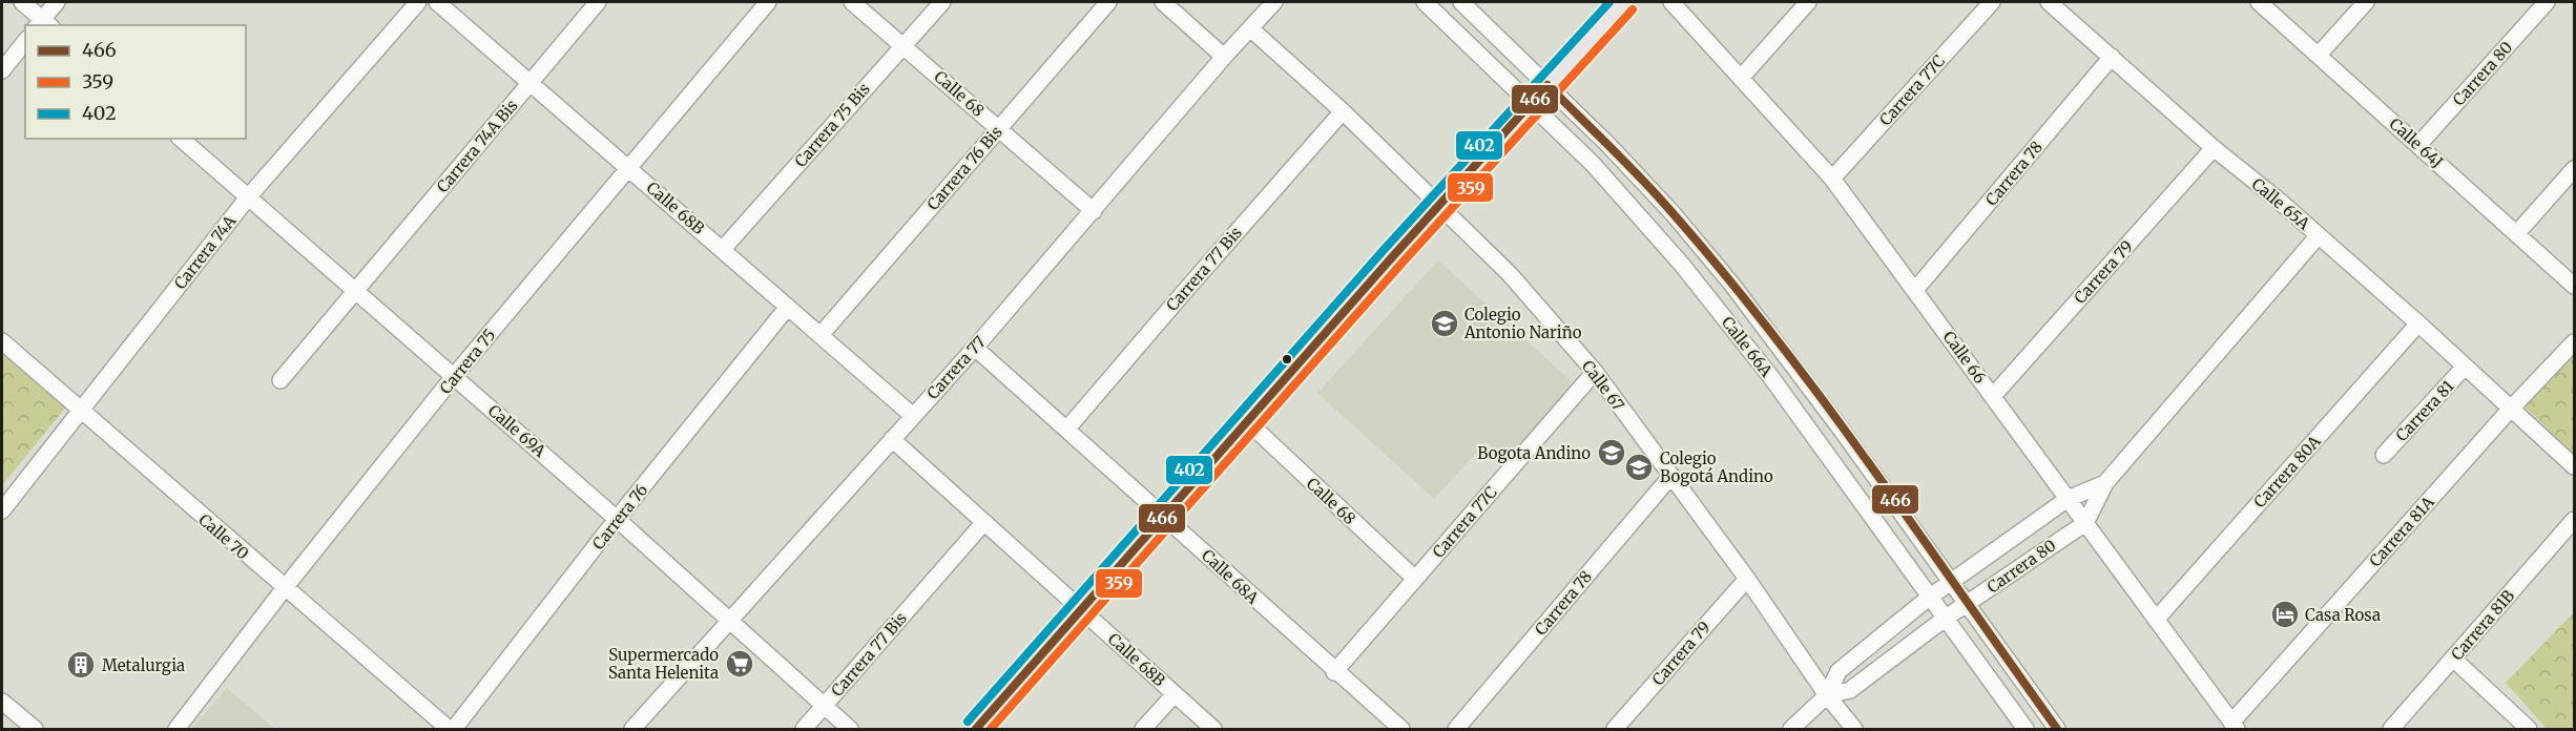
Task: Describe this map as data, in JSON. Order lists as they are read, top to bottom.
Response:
{
  "streets": {
    "street": [
      "Carrera 80",
      "Carrera 77C",
      "Calle 68",
      "Carrera 75 Bis",
      "Calle 64J",
      "Carrera 74A Bis",
      "Carrera 76 Bis",
      "Carrera 78",
      "Calle 65A",
      "Calle 68B",
      "Carrera 74A",
      "Carrera 77 Bis",
      "Carrera 79",
      "Calle 66A",
      "Calle 66",
      "Carrera 75",
      "Carrera 77",
      "Calle 67",
      "Carrera 81",
      "Calle 69A",
      "Carrera 80A",
      "Carrera 76",
      "Carrera 81A",
      "Calle 70",
      "Calle 68A",
      "Carrera 81B"
    ]
  },
  "crossings": [
    ["Carrera 80", "Calle 64J"],
    ["Carrera 80", "Calle 65A"],
    ["Carrera 80", "Calle 66A"],
    ["Carrera 80", "Calle 66"],
    ["Carrera 80", "Calle 67"],
    ["Carrera 77C", "Calle 68"],
    ["Carrera 77C", "Calle 66"],
    ["Carrera 77C", "Calle 67"],
    ["Carrera 77C", "Calle 68A"],
    ["Calle 68", "Carrera 75 Bis"],
    ["Calle 68", "Carrera 76 Bis"],
    ["Calle 68", "Carrera 77"],
    ["Carrera 75 Bis", "Calle 68B"],
    ["Carrera 74A Bis", "Calle 68B"],
    ["Carrera 74A Bis", "Calle 69A"],
    ["Carrera 76 Bis", "Calle 68B"],
    ["Carrera 78", "Calle 65A"],
    ["Carrera 78", "Calle 66"],
    ["Carrera 78", "Calle 67"],
    ["Calle 65A", "Carrera 79"],
    ["Calle 65A", "Carrera 81"],
    ["Calle 65A", "Carrera 80A"],
    ["Calle 65A", "Carrera 81A"],
    ["Calle 68B", "Carrera 77 Bis"],
    ["Calle 68B", "Carrera 75"],
    ["Calle 68B", "Carrera 77"],
    ["Calle 68B", "Carrera 76"],
    ["Carrera 74A", "Calle 69A"],
    ["Carrera 74A", "Calle 70"],
    ["Carrera 77 Bis", "Calle 67"],
    ["Carrera 77 Bis", "Calle 69A"],
    ["Carrera 77 Bis", "Calle 68A"],
    ["Carrera 79", "Calle 66"],
    ["Carrera 79", "Calle 67"],
    ["Calle 66", "Carrera 80A"],
    ["Calle 66", "Carrera 81A"],
    ["Carrera 75", "Calle 69A"],
    ["Carrera 75", "Calle 70"],
    ["Carrera 77", "Calle 67"],
    ["Carrera 77", "Calle 69A"],
    ["Carrera 77", "Calle 68A"],
    ["Calle 69A", "Carrera 76"]
  ],
  "places": {
    "school or university": ["Colegio Antonio Nariño", "Bogota Andino", "Colegio Bogotá Andino"],
    "hotel": ["Casa Rosa"],
    "supermarket": ["Supermercado Santa Helenita"],
    "building": ["Metalurgia"]
  },
  "lines": ["transit line 402", "transit line 359", "transit line 466"],
  "legend": ["466", "359", "402"]
}
